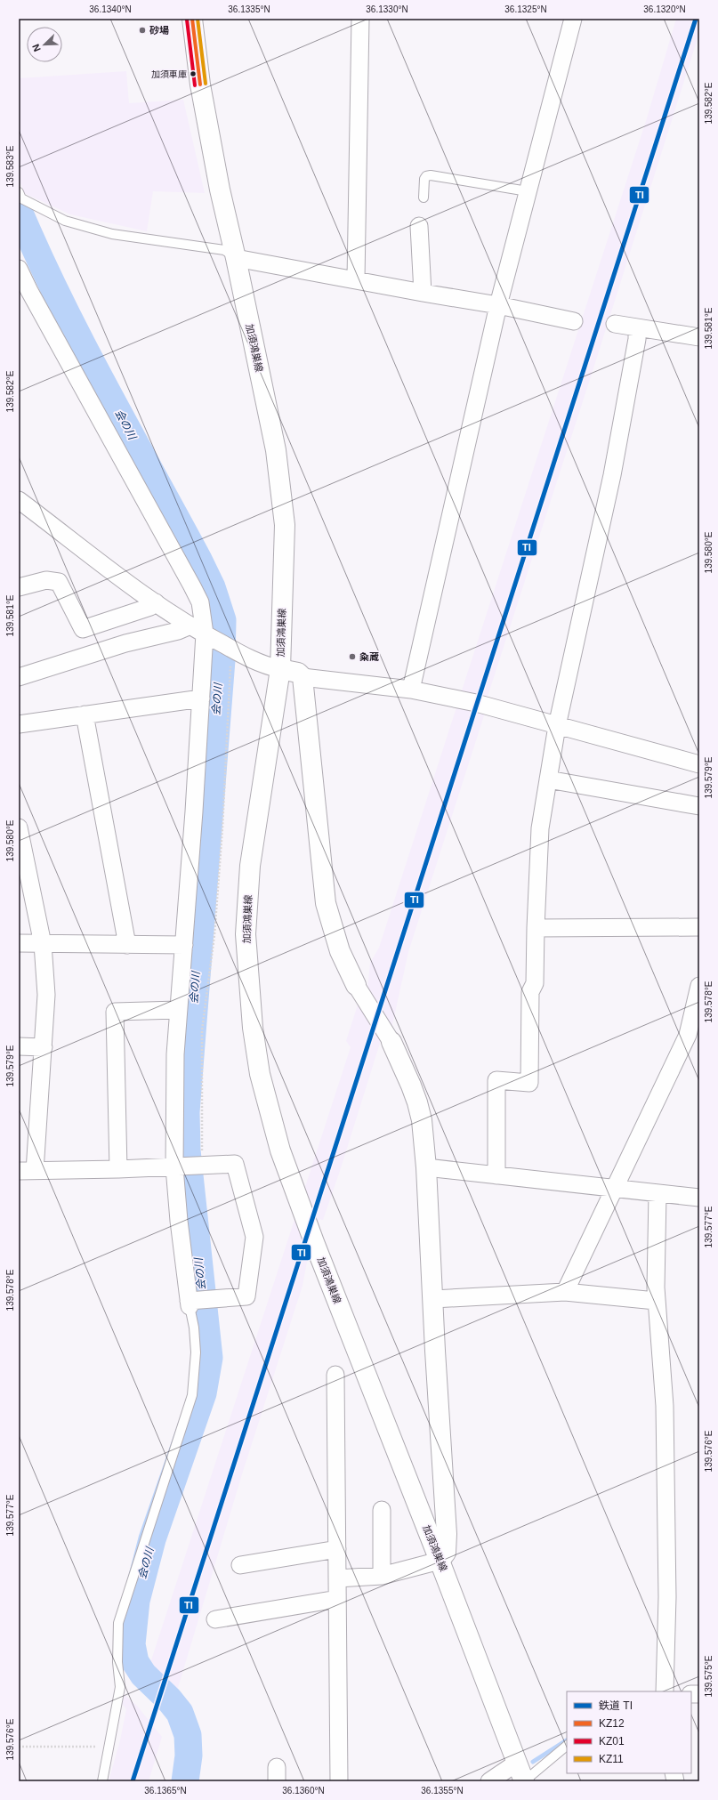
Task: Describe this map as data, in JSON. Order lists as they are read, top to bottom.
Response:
{
  "streets": {
    "main road": ["加須鴻巣線"]
  },
  "water": ["会の川"],
  "places": ["砂場", "加須車庫", "粂蔵"],
  "lines": [
    "rail line TI",
    "transit line KZ12",
    "transit line KZ11",
    "transit line KZ01"
  ],
  "legend": [
    "鉄道 TI",
    "KZ12",
    "KZ01",
    "KZ11"
  ],
  "north": "bottom left",
  "coordinates": [
    "36.1340°N",
    "36.1335°N",
    "36.1330°N",
    "36.1325°N",
    "36.1320°N",
    "139.582°E",
    "139.583°E",
    "139.581°E",
    "139.580°E",
    "139.579°E",
    "139.578°E",
    "139.577°E",
    "139.576°E",
    "139.575°E",
    "36.1365°N",
    "36.1360°N",
    "36.1355°N"
  ]
}
